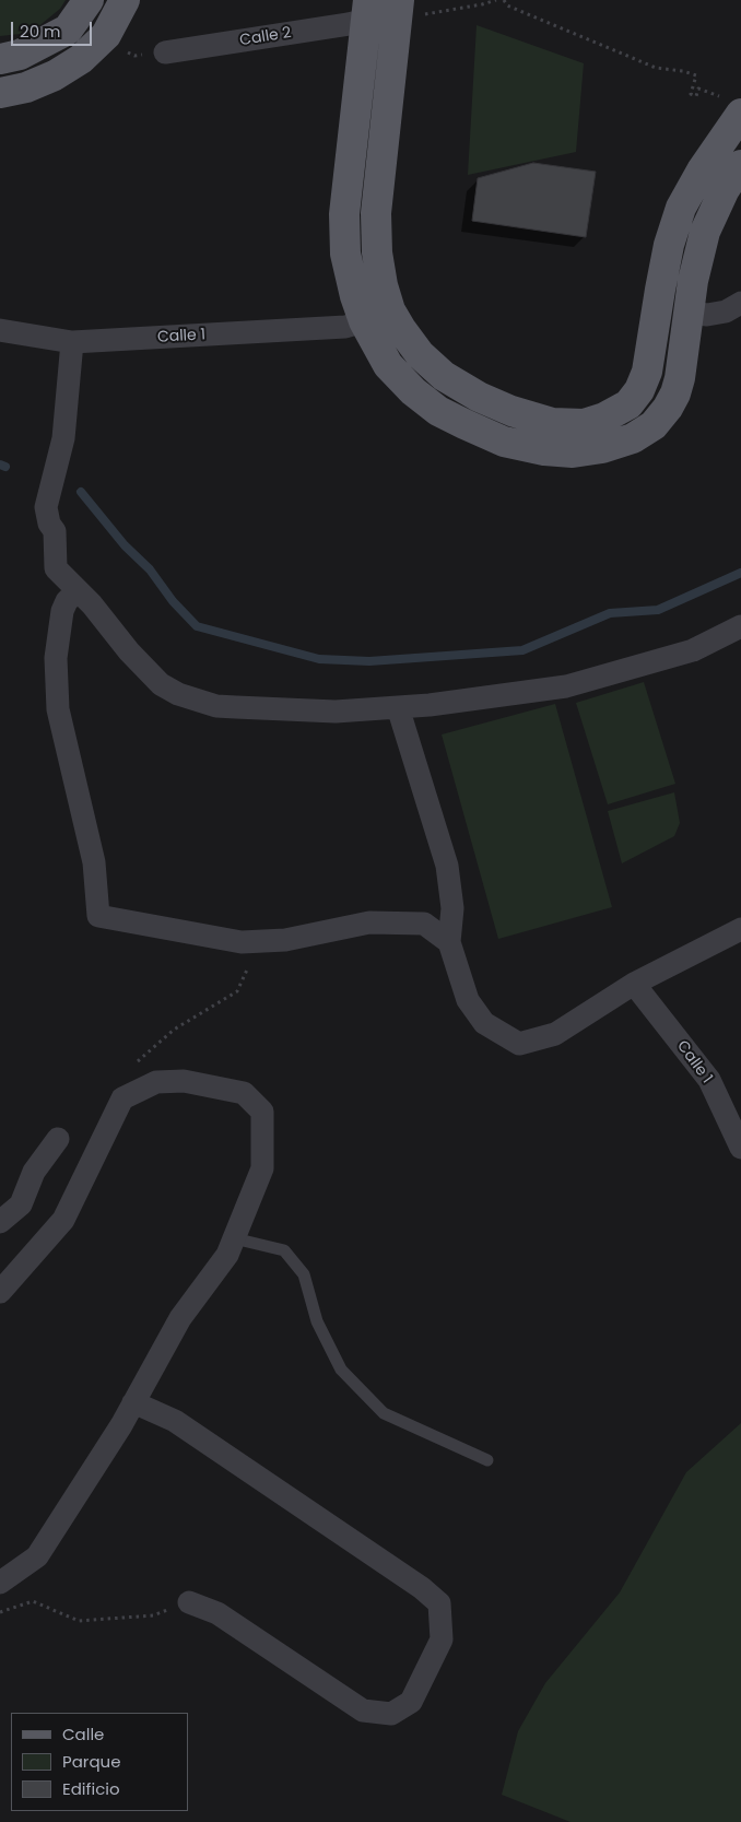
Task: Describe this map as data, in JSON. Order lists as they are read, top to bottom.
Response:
{
  "streets": {
    "street": ["Calle 2", "Calle 1"]
  },
  "legend": ["Calle", "Parque", "Edificio"],
  "scale_bar": "20 m"
}
